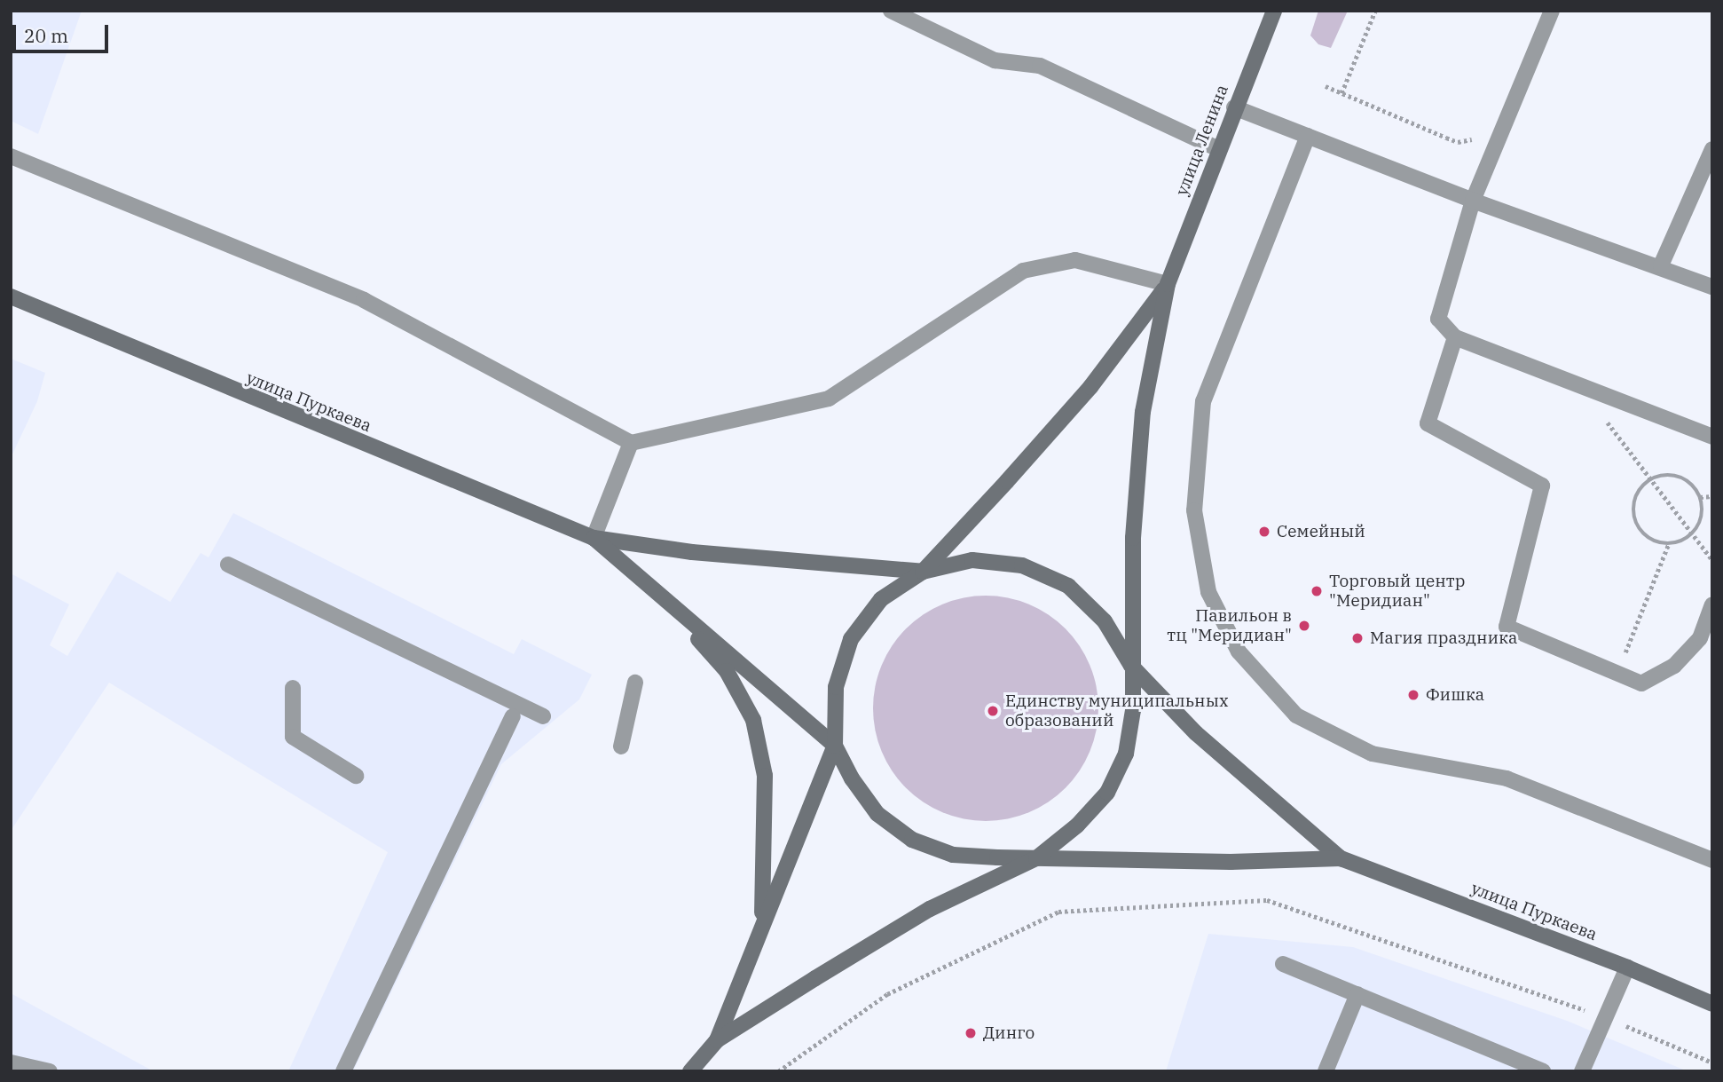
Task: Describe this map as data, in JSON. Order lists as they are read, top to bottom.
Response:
{
  "streets": {
    "main road": ["улица Ленина", "улица Пуркаева"]
  },
  "places": [
    "Семейный",
    "Торговый центр \"Меридиан\"",
    "Павильон в тц \"Меридиан\"",
    "Магия праздника",
    "Фишка",
    "Единству муниципальных образований",
    "Динго"
  ],
  "scale_bar": "20 m"
}
